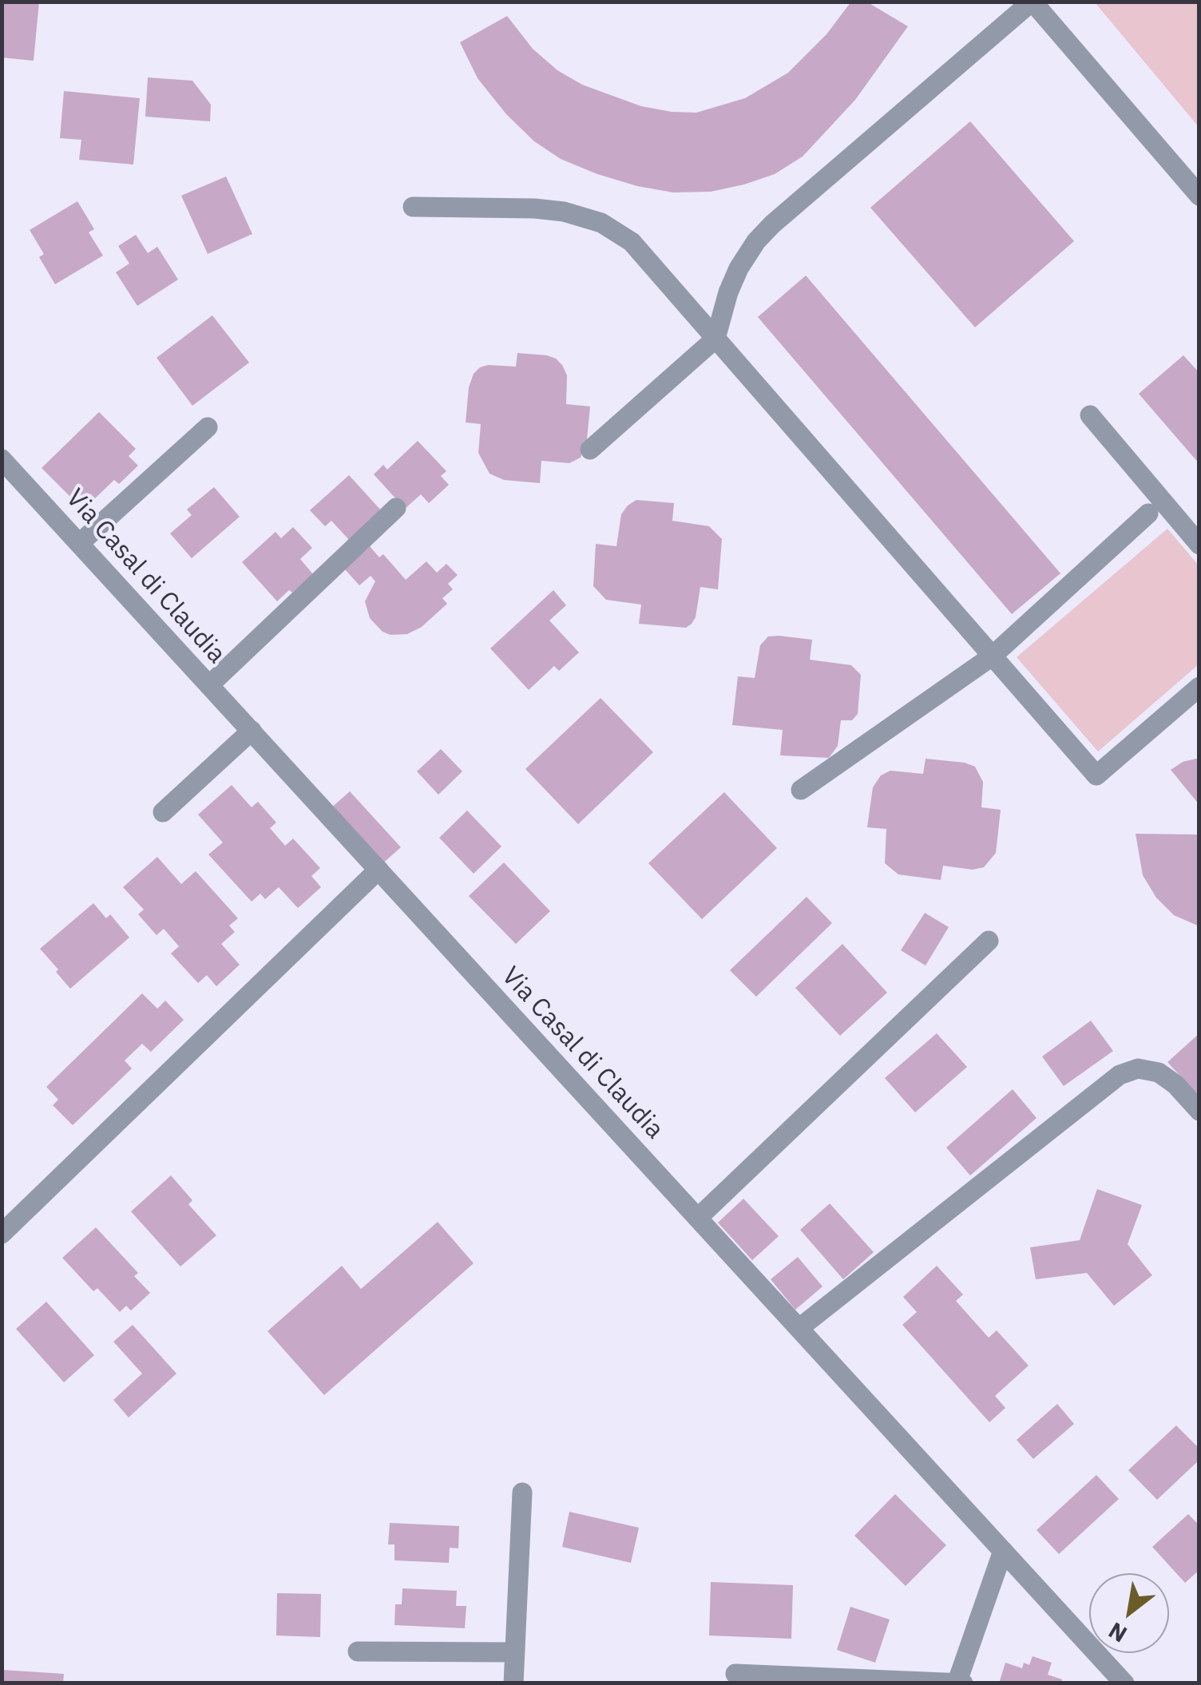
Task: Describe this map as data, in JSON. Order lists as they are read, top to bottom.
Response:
{
  "streets": {
    "street": ["Via Casal di Claudia"]
  },
  "north": "bottom left"
}
